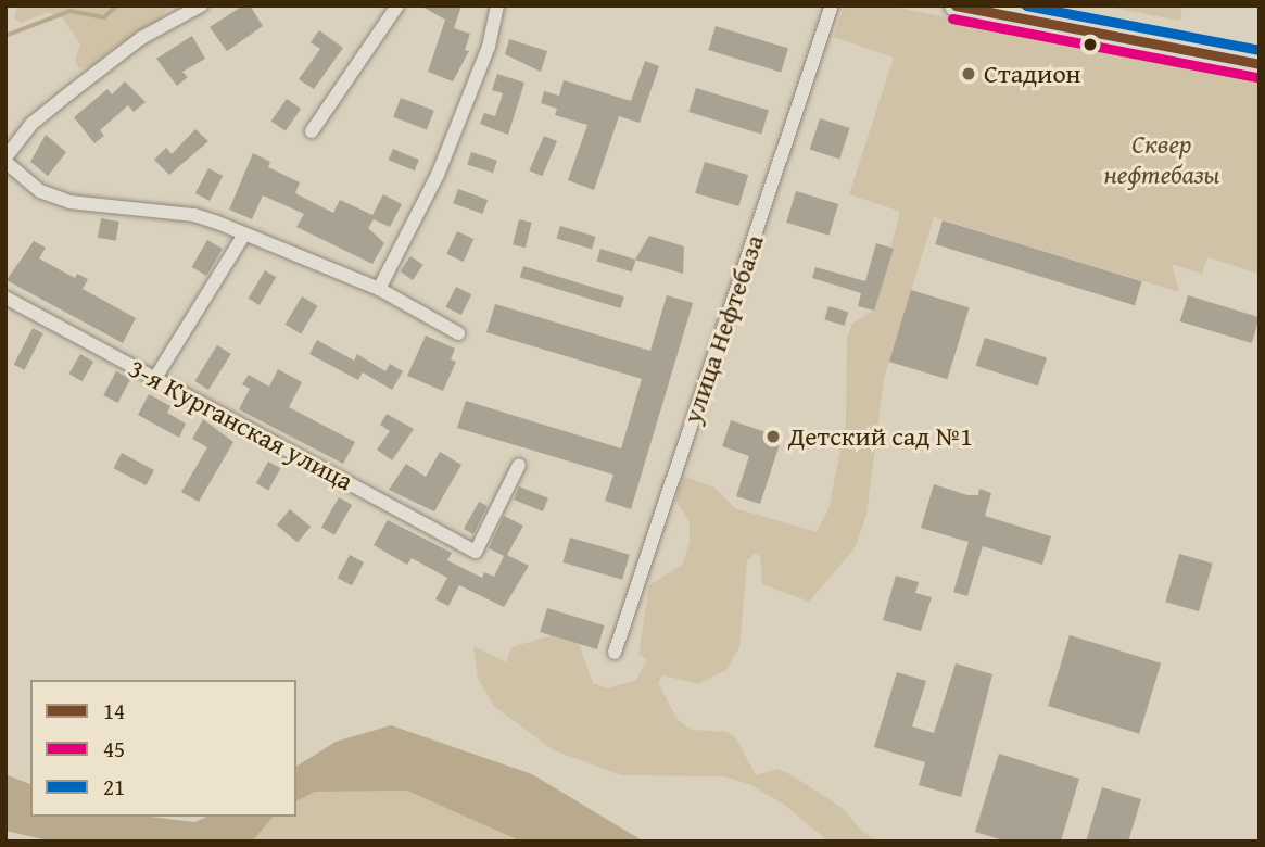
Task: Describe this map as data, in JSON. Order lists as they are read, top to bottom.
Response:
{
  "streets": {
    "street": ["улица Нефтебаза", "3-я Курганская улица"]
  },
  "parks": ["Сквер нефтебазы"],
  "places": ["Стадион", "Детский сад №1"],
  "lines": ["transit line 14", "transit line 21", "transit line 45"],
  "legend": ["14", "45", "21"]
}
